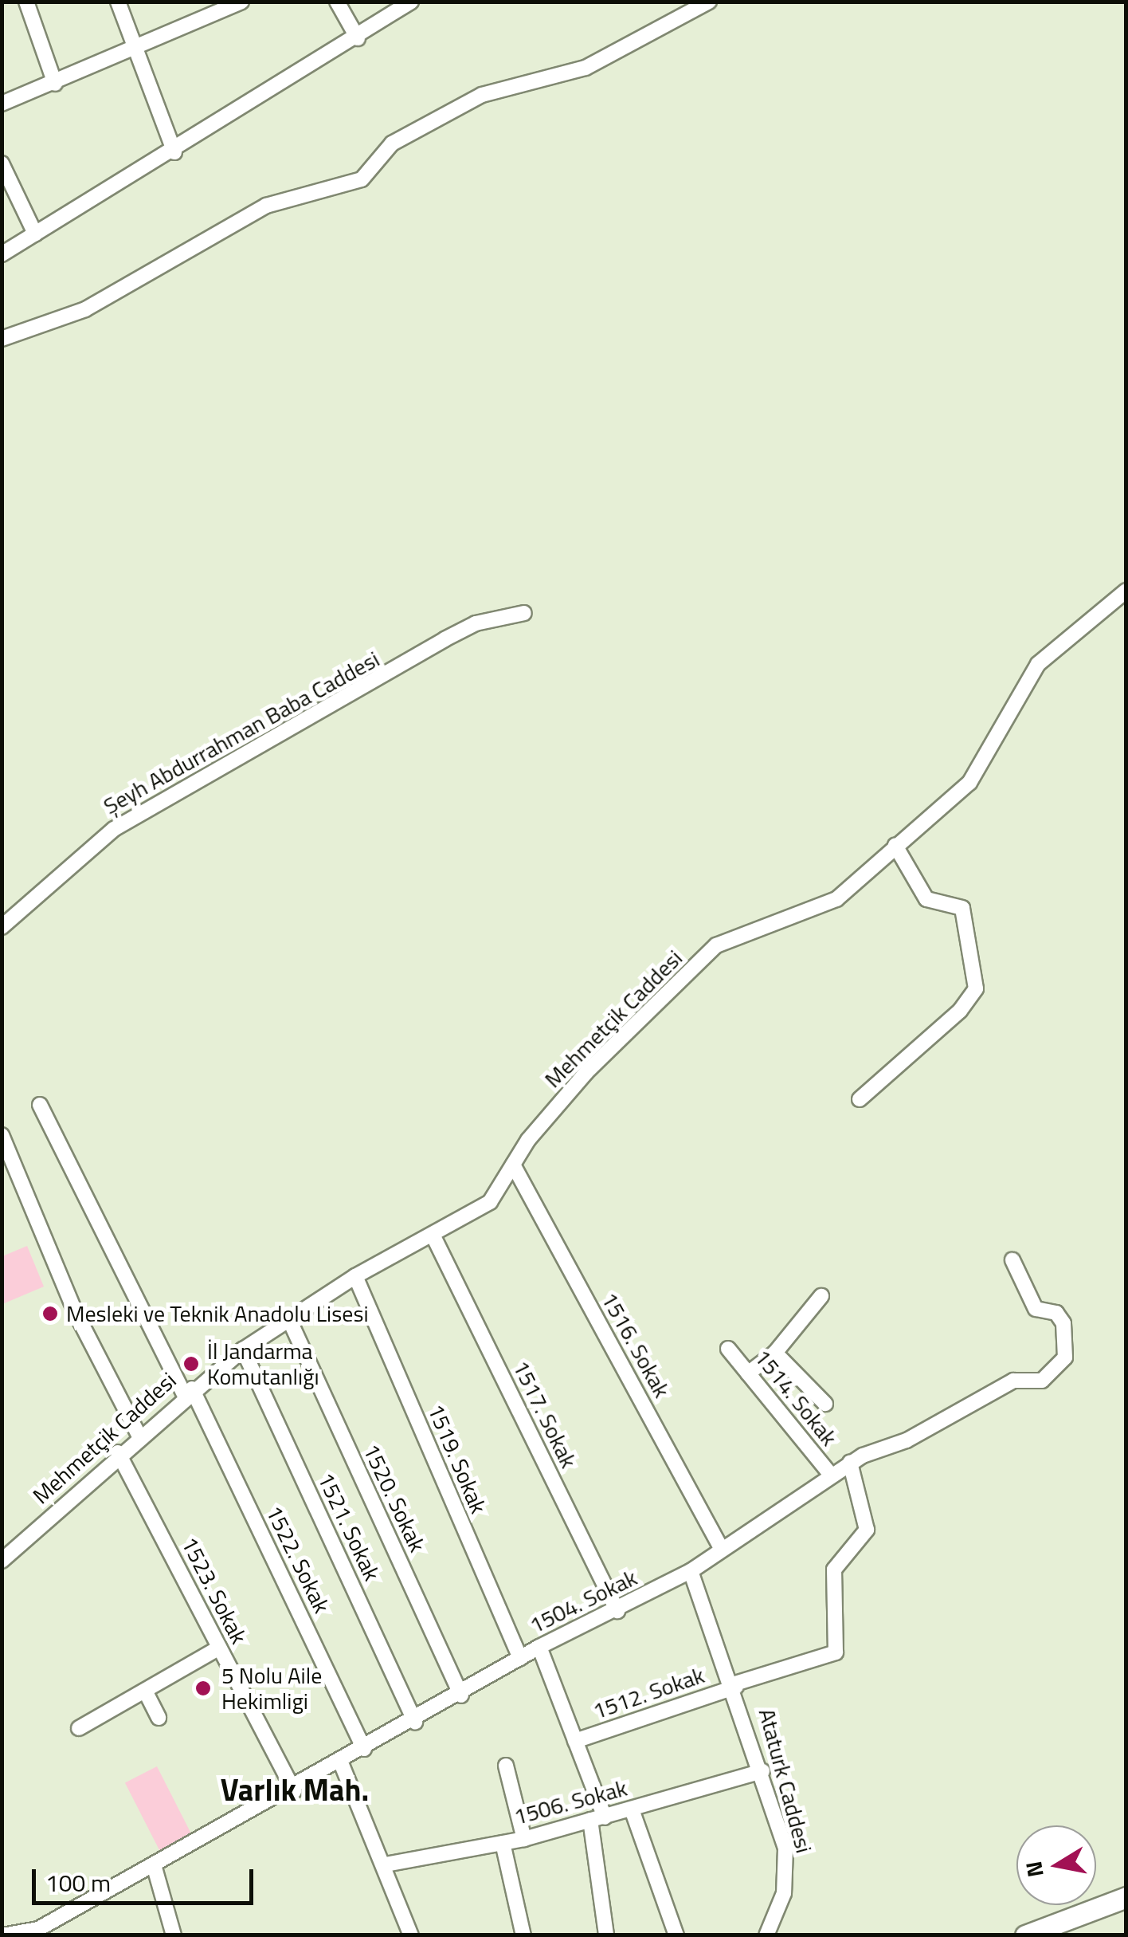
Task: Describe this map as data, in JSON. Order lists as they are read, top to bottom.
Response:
{
  "streets": {
    "street": [
      "Şeyh Abdurrahman Baba Caddesi",
      "Mehmetçik Caddesi",
      "1516. Sokak",
      "1514. Sokak",
      "1517. Sokak",
      "1519. Sokak",
      "1520. Sokak",
      "1521. Sokak",
      "1522. Sokak",
      "1523. Sokak",
      "1504. Sokak",
      "1512. Sokak",
      "Ataturk Caddesi",
      "1506. Sokak"
    ]
  },
  "crossings": [
    ["Mehmetçik Caddesi", "1516. Sokak"],
    ["Mehmetçik Caddesi", "1517. Sokak"],
    ["Mehmetçik Caddesi", "1519. Sokak"],
    ["Mehmetçik Caddesi", "1520. Sokak"],
    ["Mehmetçik Caddesi", "1521. Sokak"],
    ["Mehmetçik Caddesi", "1522. Sokak"],
    ["Mehmetçik Caddesi", "1523. Sokak"],
    ["1516. Sokak", "1504. Sokak"],
    ["1514. Sokak", "1504. Sokak"],
    ["1517. Sokak", "1504. Sokak"],
    ["1519. Sokak", "1504. Sokak"],
    ["1520. Sokak", "1504. Sokak"],
    ["1521. Sokak", "1504. Sokak"],
    ["1522. Sokak", "1504. Sokak"],
    ["1523. Sokak", "1504. Sokak"],
    ["1504. Sokak", "1512. Sokak"],
    ["1504. Sokak", "Ataturk Caddesi"],
    ["1512. Sokak", "Ataturk Caddesi"],
    ["Ataturk Caddesi", "1506. Sokak"]
  ],
  "districts": ["Varlık Mah."],
  "places": ["Mesleki ve Teknik Anadolu Lisesi", "İl Jandarma Komutanlığı", "5 Nolu Aile Hekimligi"],
  "scale_bar": "100 m",
  "north": "left"
}
